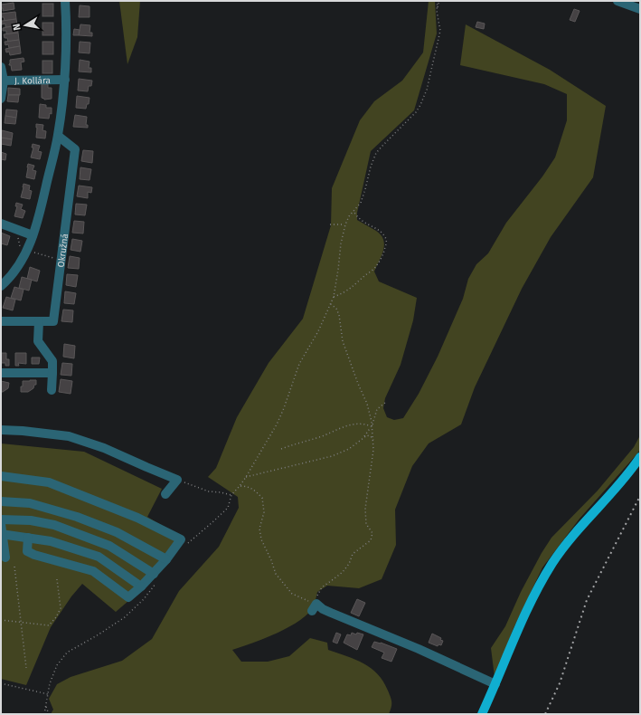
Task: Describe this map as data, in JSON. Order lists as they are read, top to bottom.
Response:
{
  "streets": {
    "street": ["J. Kollára", "Okružná"]
  },
  "north": "left"
}
